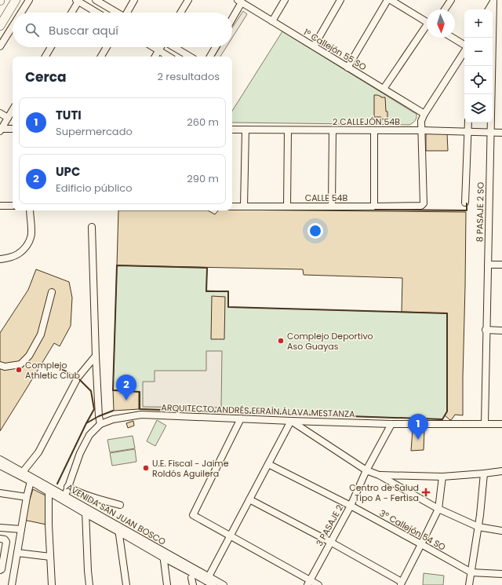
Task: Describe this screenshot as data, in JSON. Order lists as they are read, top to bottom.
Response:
{
  "streets": {
    "street": [
      "1º Callejón 55 SO",
      "2 CALLEJÓN 54B",
      "CALLE 54B",
      "8 PASAJE 2 SO",
      "ARQUITECTO ANDRÉS EFRAÍN ÁLAVA MESTANZA",
      "AVENIDA SAN JUAN BOSCO",
      "3 PASAJE 2",
      "3º Callejón 54 SO"
    ]
  },
  "crossings": [
    ["2 CALLEJÓN 54B", "CALLE 54B"],
    ["2 CALLEJÓN 54B", "8 PASAJE 2 SO"],
    ["8 PASAJE 2 SO", "ARQUITECTO ANDRÉS EFRAÍN ÁLAVA MESTANZA"],
    ["ARQUITECTO ANDRÉS EFRAÍN ÁLAVA MESTANZA", "AVENIDA SAN JUAN BOSCO"],
    ["ARQUITECTO ANDRÉS EFRAÍN ÁLAVA MESTANZA", "3 PASAJE 2"],
    ["3 PASAJE 2", "3º Callejón 54 SO"]
  ],
  "places": {
    "other": ["Complejo Deportivo Aso Guayas", "Complejo Athletic Club", "U.E. Fiscal - Jaime Roldós Aguilera"],
    "health": ["Centro de Salud Tipo A - Fertisa"]
  },
  "north": "bottom",
  "page": {
    "map_buttons": ["+", "−"],
    "search": "Buscar aquí",
    "heading": ["Cerca", "2 resultados"],
    "list": [
      {
        "mark": "1",
        "name": "TUTI",
        "note": "Supermercado",
        "value": "260 m"
      },
      {
        "mark": "2",
        "name": "UPC",
        "note": "Edificio público",
        "value": "290 m"
      }
    ],
    "pins": ["2", "1"]
  }
}
